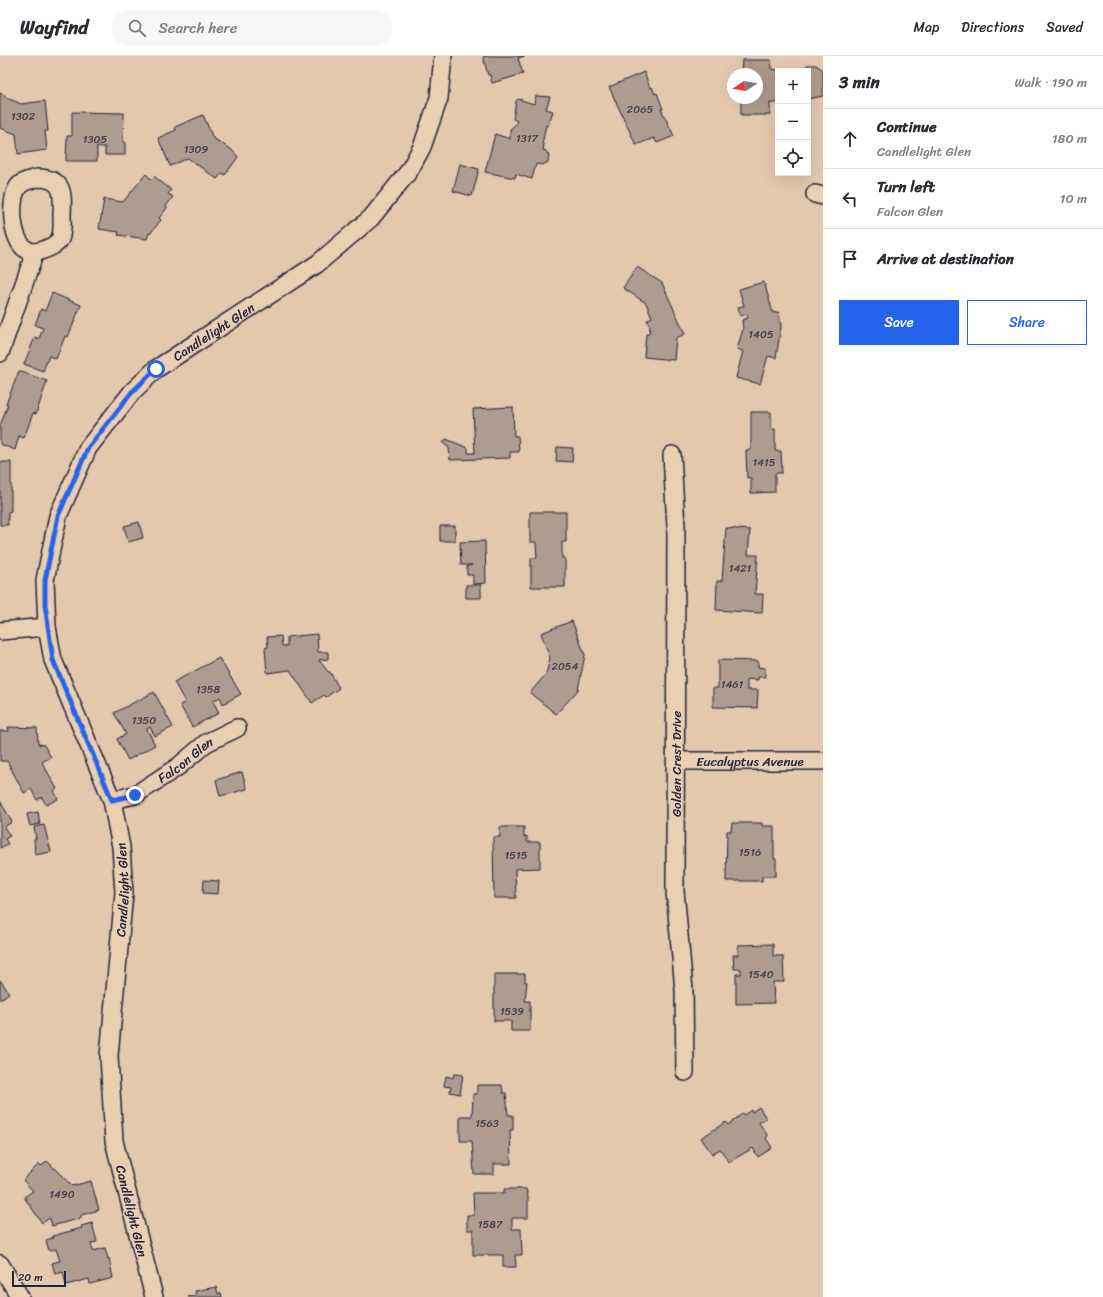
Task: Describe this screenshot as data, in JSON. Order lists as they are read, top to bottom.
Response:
{
  "streets": {
    "street": [
      "Candlelight Glen",
      "Falcon Glen",
      "Eucalyptus Avenue",
      "Golden Crest Drive"
    ]
  },
  "crossings": [
    ["Candlelight Glen", "Falcon Glen"],
    ["Eucalyptus Avenue", "Golden Crest Drive"]
  ],
  "house_numbers": [
    "2065",
    "1302",
    "1317",
    "1305",
    "1309",
    "1405",
    "1415",
    "1421",
    "2054",
    "1461",
    "1358",
    "1350",
    "1516",
    "1515",
    "1540",
    "1539",
    "1563",
    "1490",
    "1587"
  ],
  "scale_bar": "20 m",
  "north": "left",
  "page": {
    "header": "Wayfind",
    "search": "Search here",
    "nav": ["Map", "Directions", "Saved"],
    "heading": ["3 min", "Walk · 190 m"],
    "map_buttons": ["+", "−"],
    "list": [
      ["Continue", "Candlelight Glen", "180 m"],
      ["Turn left", "Falcon Glen", "10 m"],
      "Arrive at destination"
    ],
    "buttons": ["Save", "Share"],
    "scale": "20 m"
  }
}
